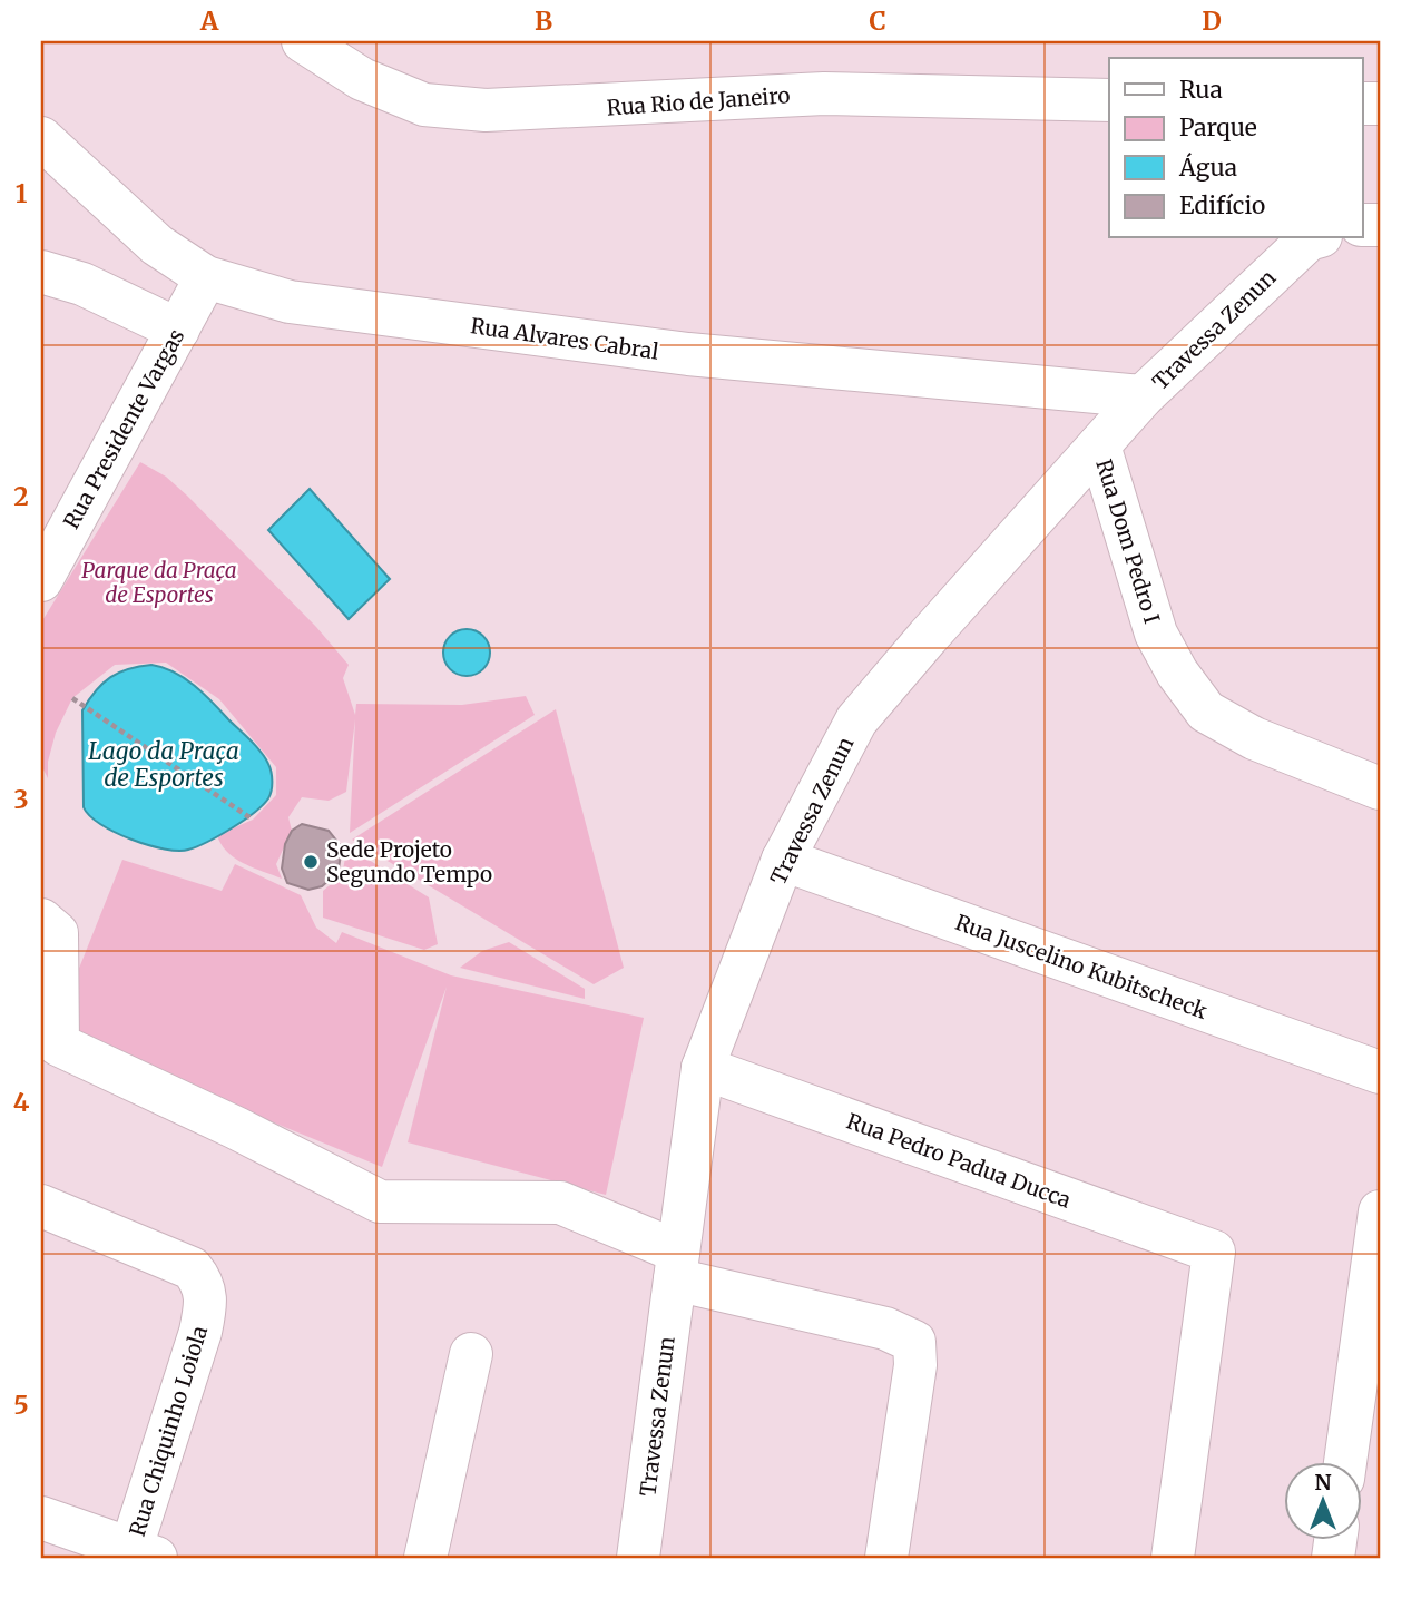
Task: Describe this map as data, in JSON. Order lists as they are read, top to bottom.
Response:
{
  "streets": {
    "street": [
      "Rua Rio de Janeiro",
      "Travessa Zenun",
      "Rua Alvares Cabral",
      "Rua Presidente Vargas",
      "Rua Dom Pedro I",
      "Rua Juscelino Kubitscheck",
      "Rua Pedro Padua Ducca",
      "Rua Chiquinho Loiola"
    ]
  },
  "crossings": [
    ["Travessa Zenun", "Rua Alvares Cabral"],
    ["Travessa Zenun", "Rua Dom Pedro I"],
    ["Travessa Zenun", "Rua Juscelino Kubitscheck"],
    ["Travessa Zenun", "Rua Pedro Padua Ducca"],
    ["Rua Alvares Cabral", "Rua Presidente Vargas"]
  ],
  "water": ["Lago da Praça de Esportes"],
  "parks": ["Parque da Praça de Esportes"],
  "places": ["Sede Projeto Segundo Tempo"],
  "legend": [
    "Rua",
    "Parque",
    "Água",
    "Edifício"
  ],
  "north": "top",
  "grid": {
    "columns": [
      "A",
      "B",
      "C",
      "D"
    ],
    "rows": [
      "1",
      "2",
      "3",
      "4",
      "5"
    ]
  }
}
